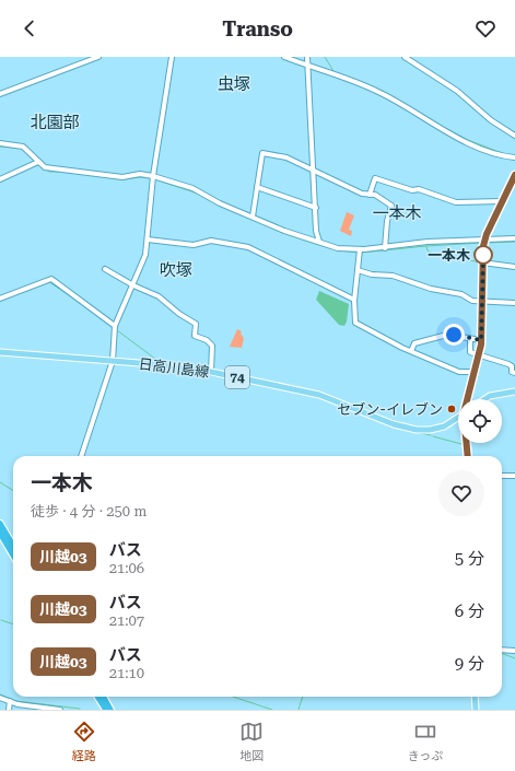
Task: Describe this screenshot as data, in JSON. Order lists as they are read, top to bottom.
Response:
{
  "streets": {
    "main road": ["日高川島線", "74"]
  },
  "districts": [
    "虫塚",
    "北園部",
    "一本木",
    "吹塚"
  ],
  "places": ["一本木", "セブン-イレブン"],
  "lines": ["bus line 川越03"],
  "page": {
    "header": "Transo",
    "heading": ["一本木", "徒歩 · 4 分 · 250 m"],
    "list": [
      {
        "mark": "川越03",
        "name": "バス",
        "note": "21:06",
        "value": "5 分"
      },
      {
        "mark": "川越03",
        "name": "バス",
        "note": "21:07",
        "value": "6 分"
      },
      {
        "mark": "川越03",
        "name": "バス",
        "note": "21:10",
        "value": "9 分"
      }
    ],
    "tabs": ["経路", "地図", "きっぷ"]
  }
}
